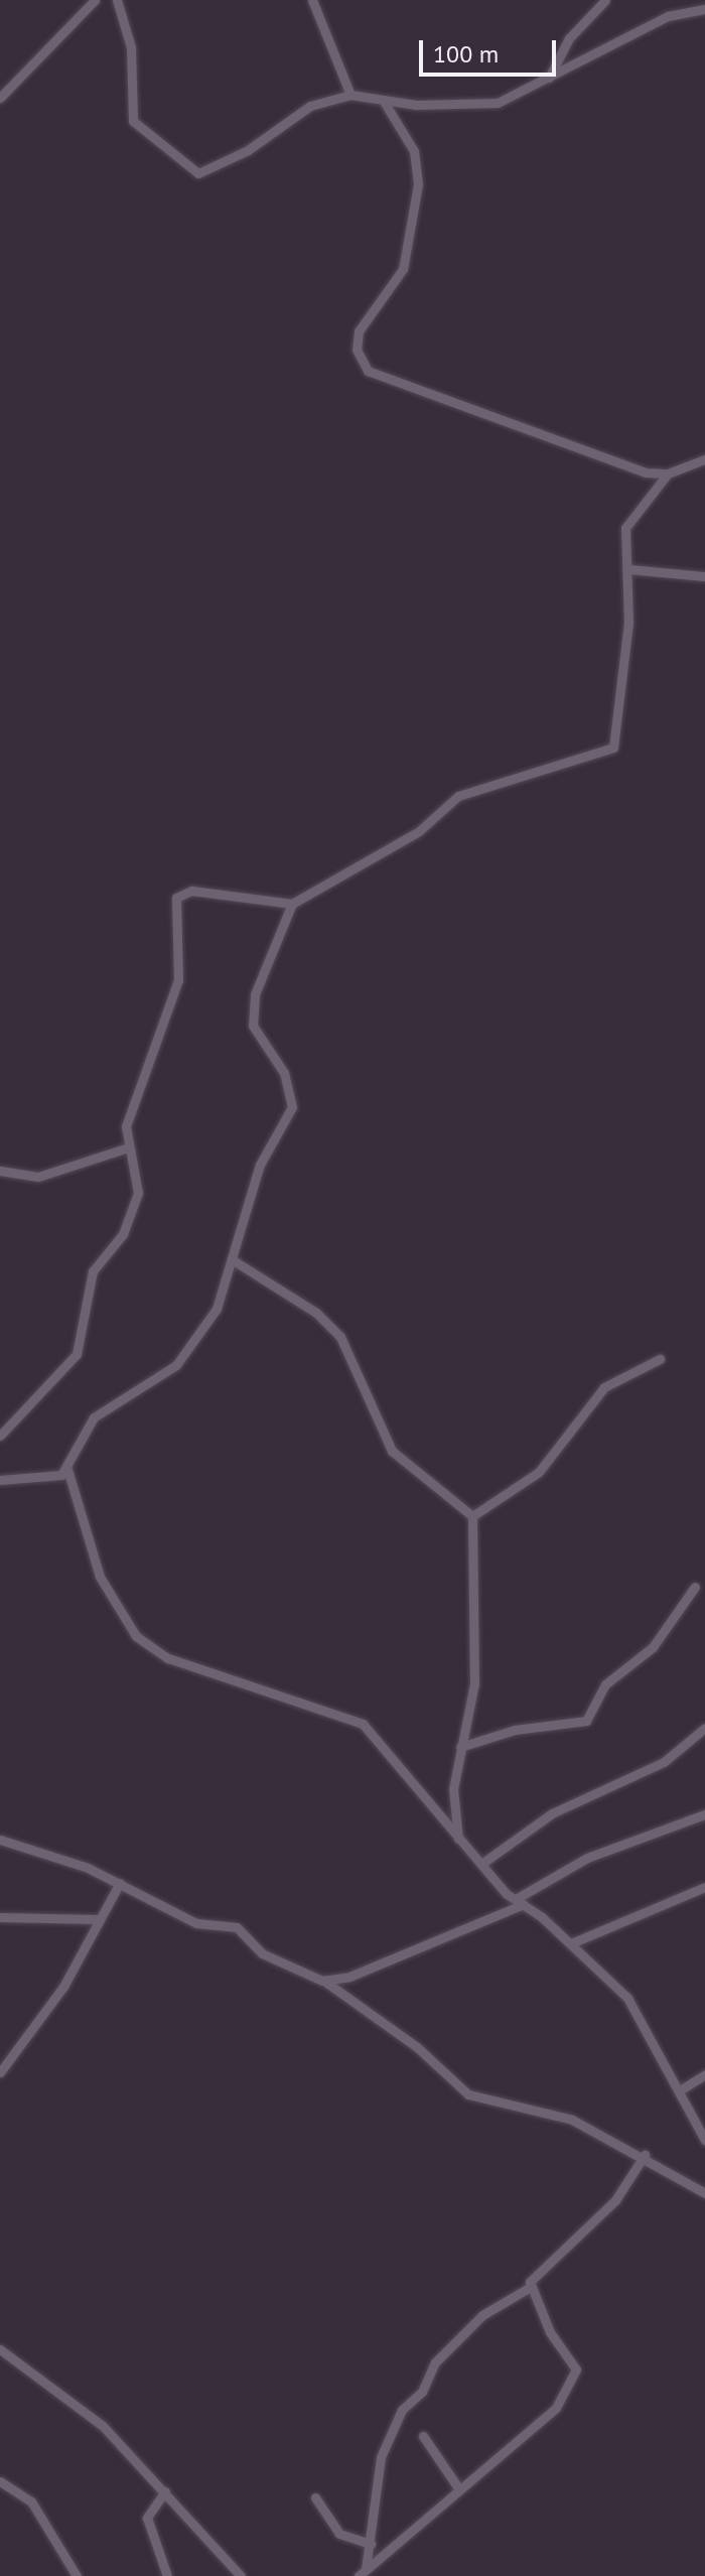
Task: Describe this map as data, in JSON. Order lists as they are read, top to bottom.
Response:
{
  "scale_bar": "100 m"
}
